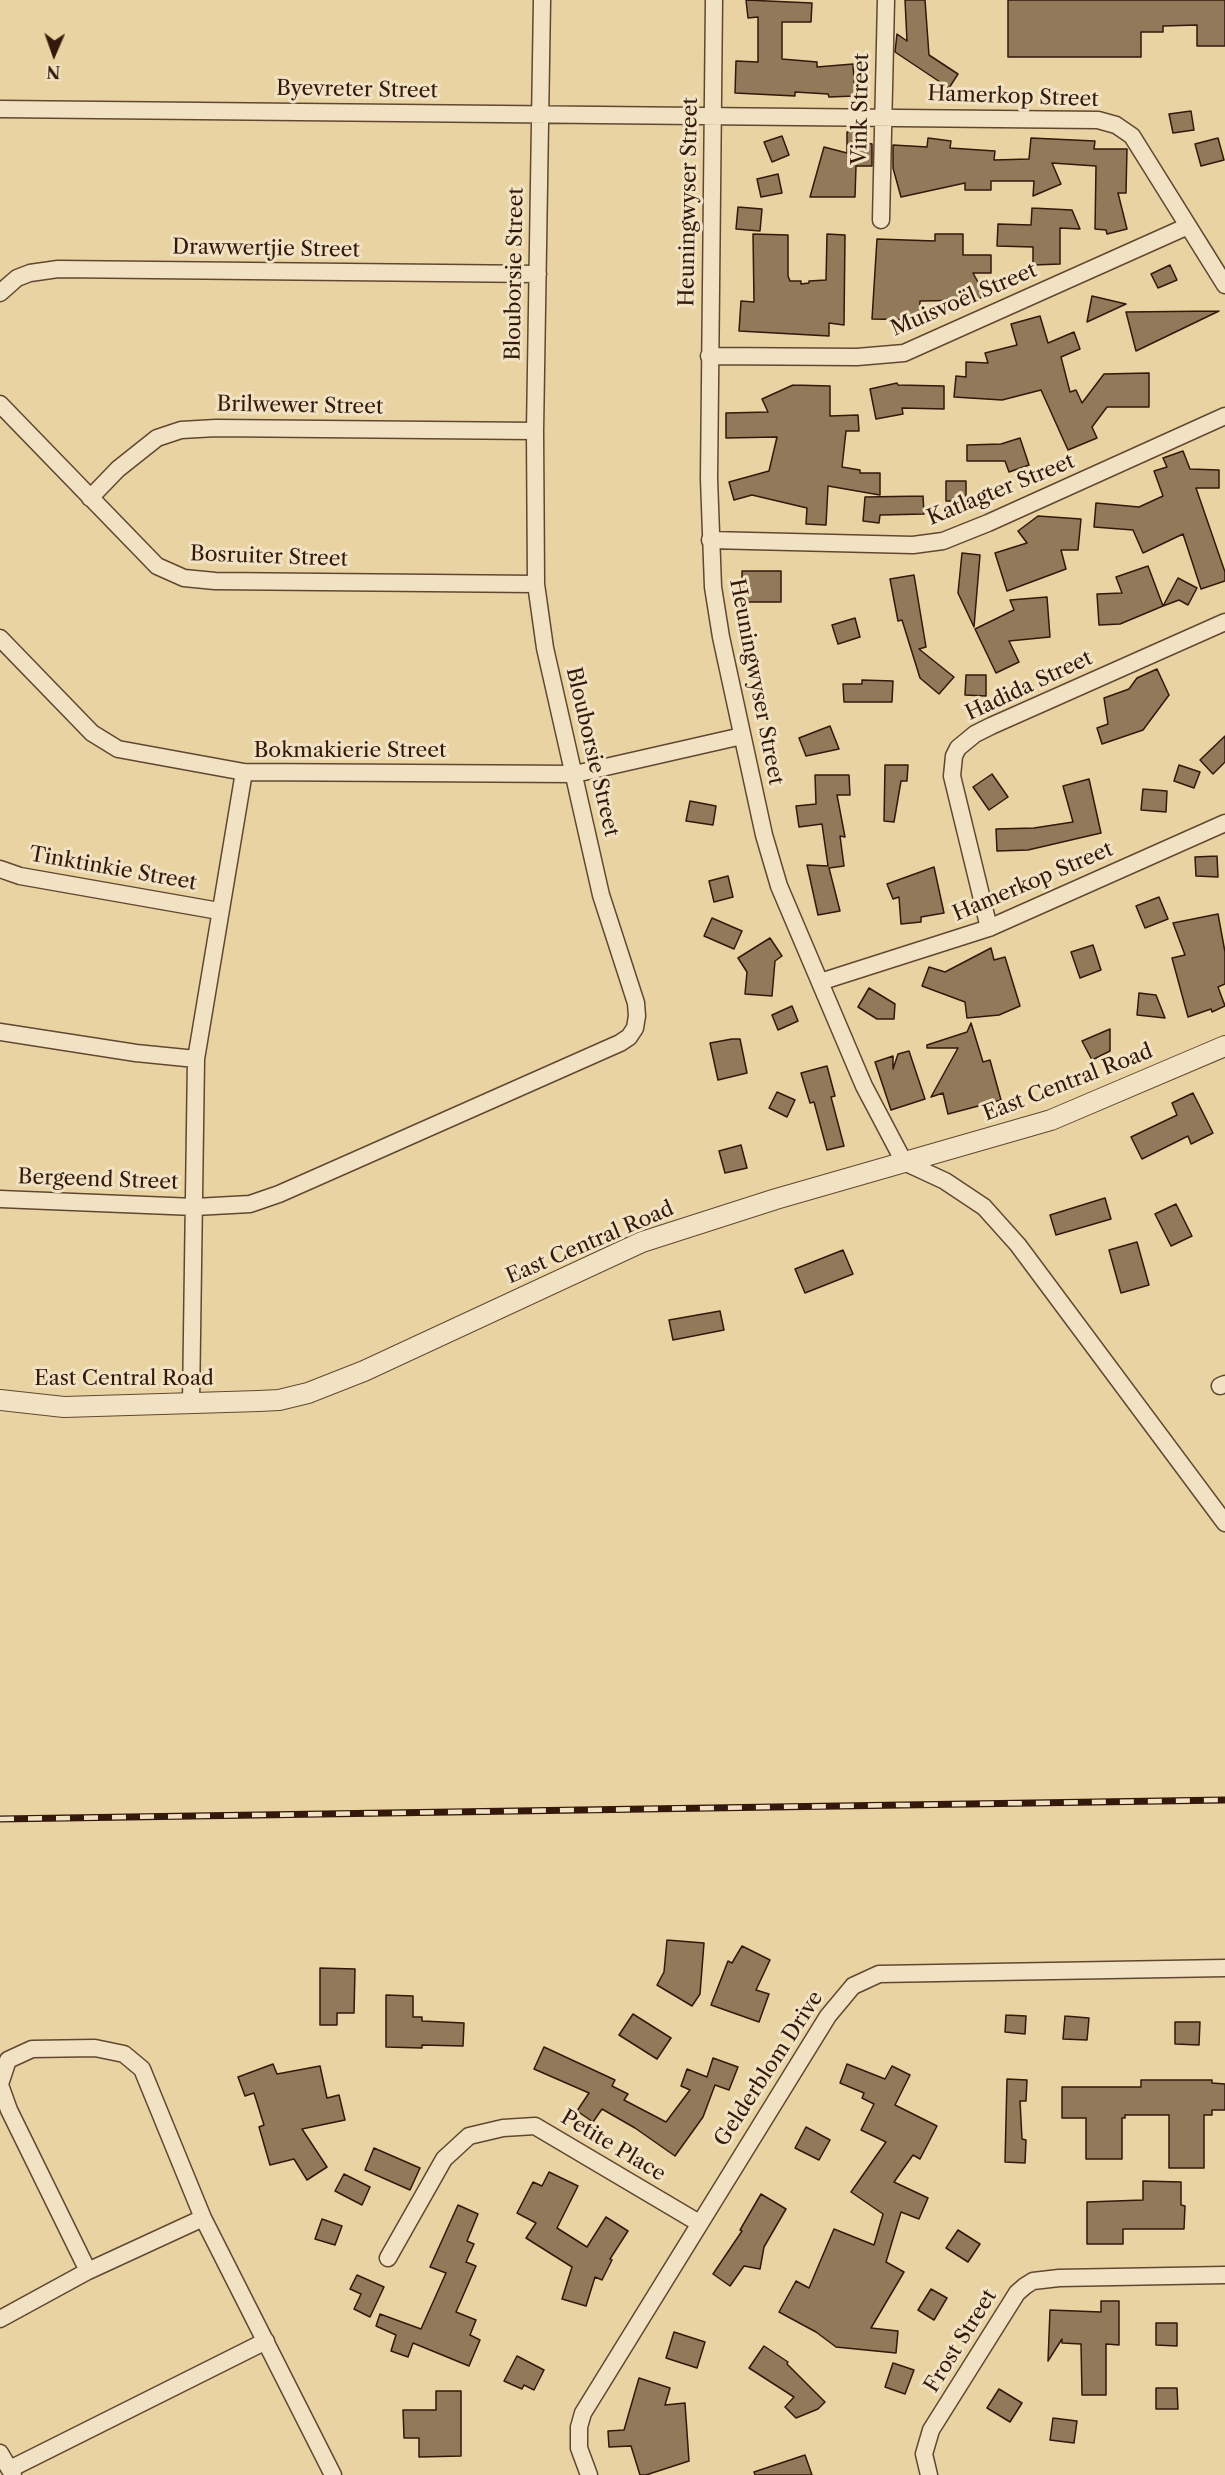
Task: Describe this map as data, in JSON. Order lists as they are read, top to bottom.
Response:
{
  "streets": {
    "street": [
      "Byevreter Street",
      "Hamerkop Street",
      "Vink Street",
      "Heuningwyser Street",
      "Drawwertjie Street",
      "Blouborsie Street",
      "Muisvoël Street",
      "Brilwewer Street",
      "Katlagter Street",
      "Bosruiter Street",
      "Hadida Street",
      "Bokmakierie Street",
      "Tinktinkie Street",
      "East Central Road",
      "Bergeend Street",
      "Gelderblom Drive",
      "Petite Place",
      "Frost Street"
    ]
  },
  "crossings": [
    ["Byevreter Street", "Hamerkop Street"],
    ["Byevreter Street", "Heuningwyser Street"],
    ["Byevreter Street", "Blouborsie Street"],
    ["Hamerkop Street", "Vink Street"],
    ["Hamerkop Street", "Heuningwyser Street"],
    ["Hamerkop Street", "Muisvoël Street"],
    ["Hamerkop Street", "Hadida Street"],
    ["Heuningwyser Street", "Muisvoël Street"],
    ["Heuningwyser Street", "Katlagter Street"],
    ["Heuningwyser Street", "Bokmakierie Street"],
    ["Heuningwyser Street", "East Central Road"],
    ["Drawwertjie Street", "Blouborsie Street"],
    ["Blouborsie Street", "Brilwewer Street"],
    ["Blouborsie Street", "Bosruiter Street"],
    ["Blouborsie Street", "Bokmakierie Street"],
    ["Blouborsie Street", "Bergeend Street"],
    ["Brilwewer Street", "Bosruiter Street"],
    ["Gelderblom Drive", "Petite Place"]
  ],
  "north": "bottom"
}
